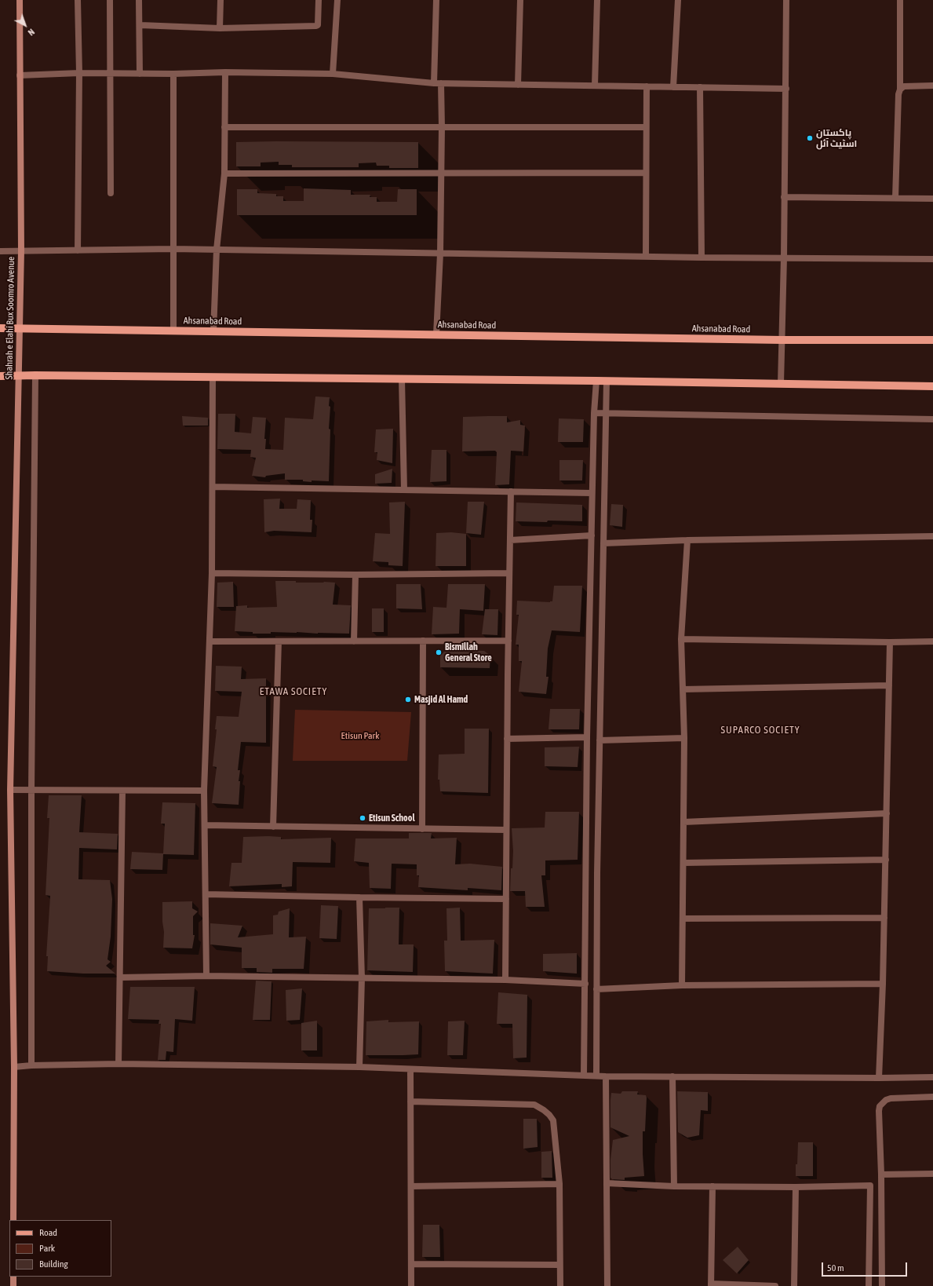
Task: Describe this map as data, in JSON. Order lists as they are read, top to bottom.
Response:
{
  "streets": {
    "main road": ["Shahrah e Elahi Bux Soomro Avenue", "Ahsanabad Road"]
  },
  "crossings": [
    ["Shahrah e Elahi Bux Soomro Avenue", "Ahsanabad Road"]
  ],
  "districts": ["ETAWA SOCIETY", "SUPARCO SOCIETY"],
  "parks": ["Etisun Park"],
  "places": [
    "پاکستان اسٹیٹ آئل",
    "Bismillah General Store",
    "Masjid Al Hamd",
    "Etisun School"
  ],
  "legend": ["Road", "Park", "Building"],
  "scale_bar": "50 m",
  "north": "bottom right"
}
